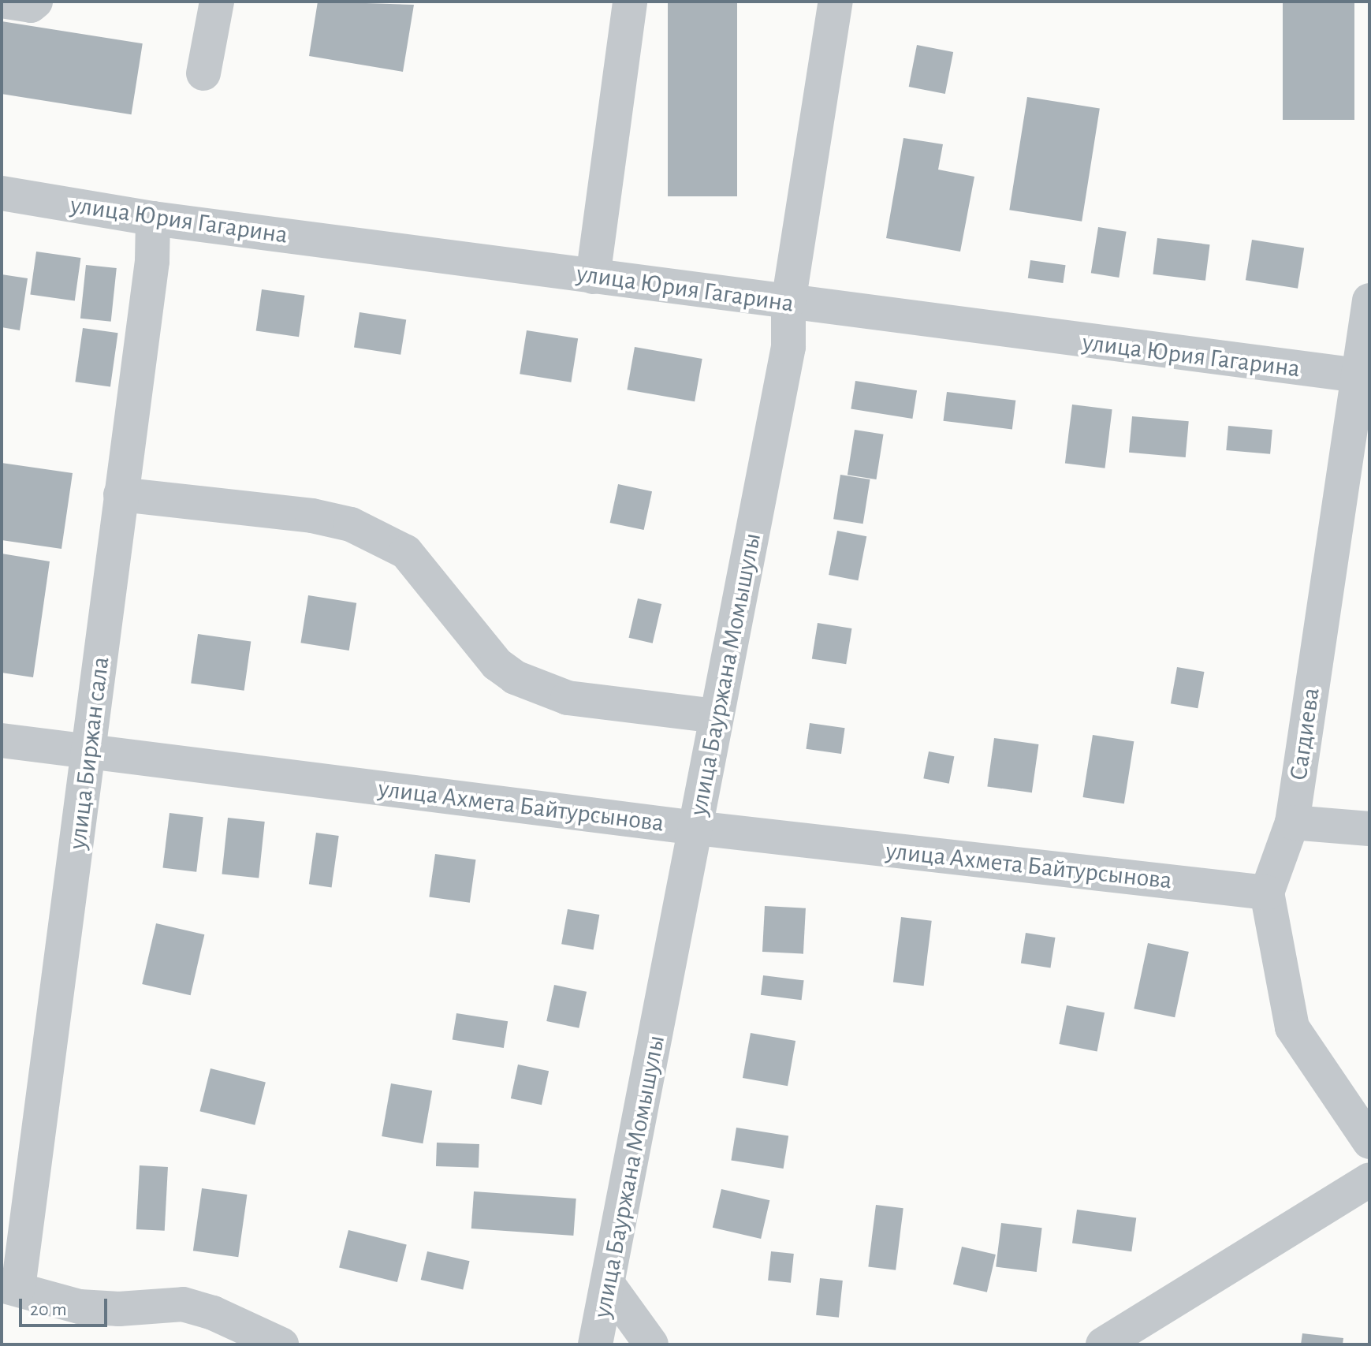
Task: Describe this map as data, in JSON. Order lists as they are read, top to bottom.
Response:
{
  "streets": {
    "street": [
      "улица Юрия Гагарина",
      "улица Бауржана Момышулы",
      "Сагдиева",
      "улица Биржан сала",
      "улица Ахмета Байтурсынова"
    ]
  },
  "crossings": [
    ["улица Юрия Гагарина", "улица Бауржана Момышулы"],
    ["улица Юрия Гагарина", "Сагдиева"],
    ["улица Юрия Гагарина", "улица Биржан сала"],
    ["улица Бауржана Момышулы", "улица Ахмета Байтурсынова"],
    ["Сагдиева", "улица Ахмета Байтурсынова"],
    ["улица Биржан сала", "улица Ахмета Байтурсынова"]
  ],
  "scale_bar": "20 m"
}
